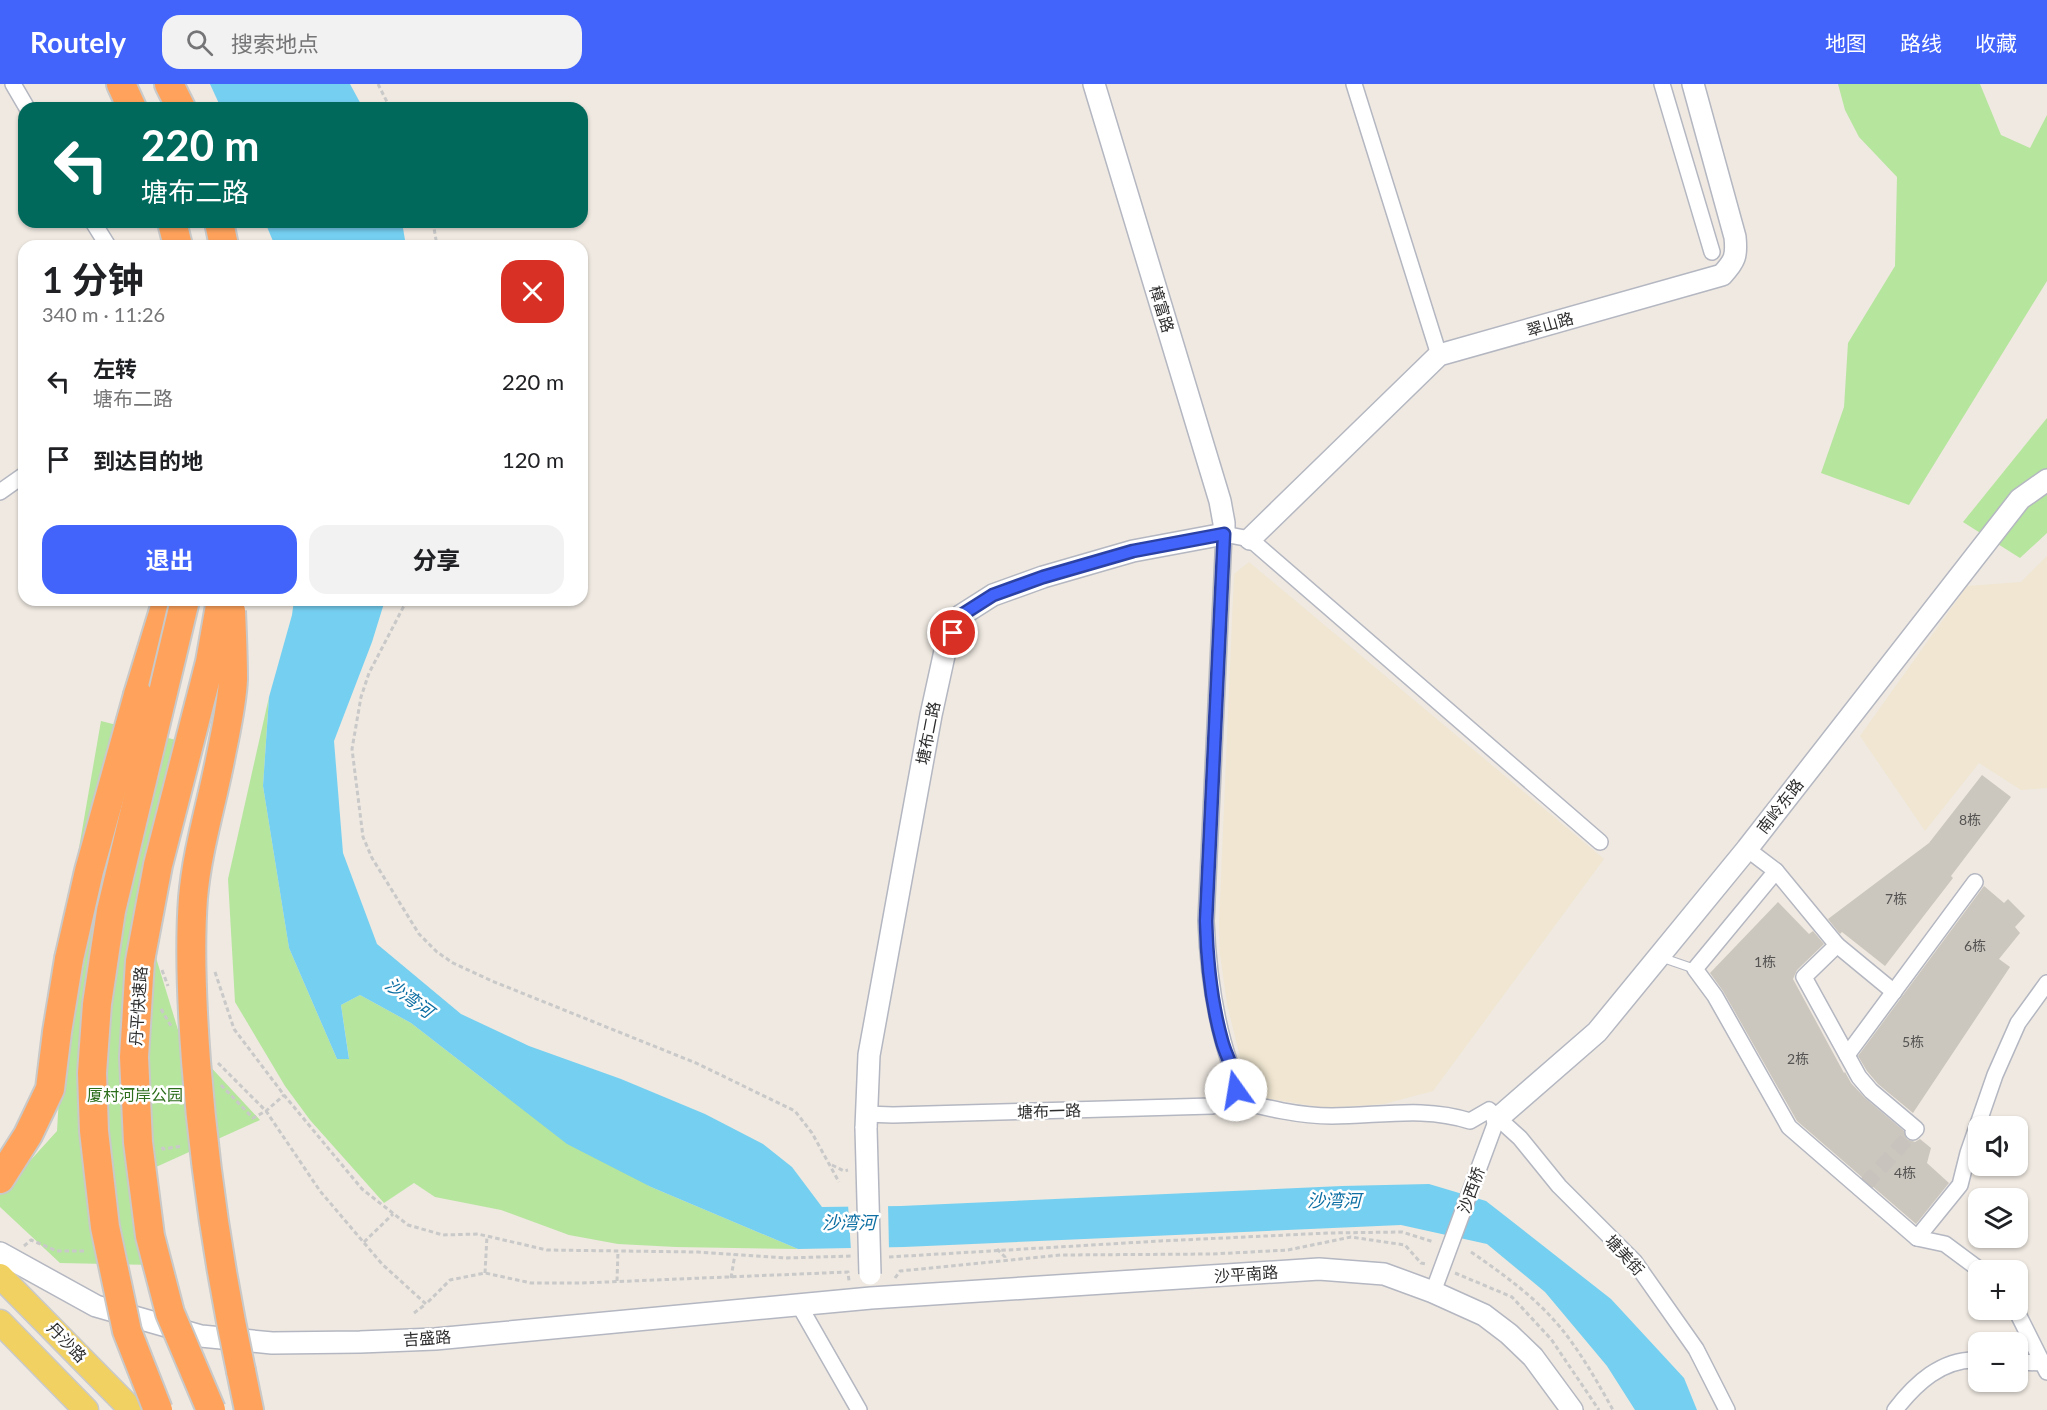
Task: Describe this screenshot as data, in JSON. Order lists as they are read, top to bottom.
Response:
{
  "streets": {
    "highway": ["丹平快速路"],
    "main road": ["丹沙路"],
    "street": [
      "樟富路",
      "翠山路",
      "塘布二路",
      "南岭东路",
      "塘布一路",
      "沙西桥",
      "塘美街",
      "沙平南路",
      "吉盛路"
    ]
  },
  "crossings": [
    ["樟富路", "塘布二路"],
    ["塘布二路", "塘布一路"],
    ["塘布二路", "沙平南路"],
    ["塘布二路", "吉盛路"],
    ["南岭东路", "沙西桥"],
    ["南岭东路", "塘美街"],
    ["沙西桥", "塘美街"],
    ["沙西桥", "沙平南路"],
    ["沙平南路", "吉盛路"],
    ["吉盛路", "丹沙路"]
  ],
  "water": ["沙湾河"],
  "parks": ["厦村河岸公园"],
  "house_numbers": [
    "8栋",
    "7栋",
    "6栋",
    "1栋",
    "5栋",
    "2栋",
    "4栋"
  ],
  "page": {
    "header": "Routely",
    "search": "搜索地点",
    "nav": ["地图", "路线", "收藏"],
    "turn": ["220 m", "塘布二路"],
    "heading": ["1 分钟", "340 m · 11:26"],
    "list": [
      {
        "name": "左转",
        "note": "塘布二路",
        "value": "220 m"
      },
      {
        "name": "到达目的地",
        "value": "120 m"
      }
    ],
    "buttons": ["退出", "分享"],
    "map_buttons": ["+", "−"]
  }
}
